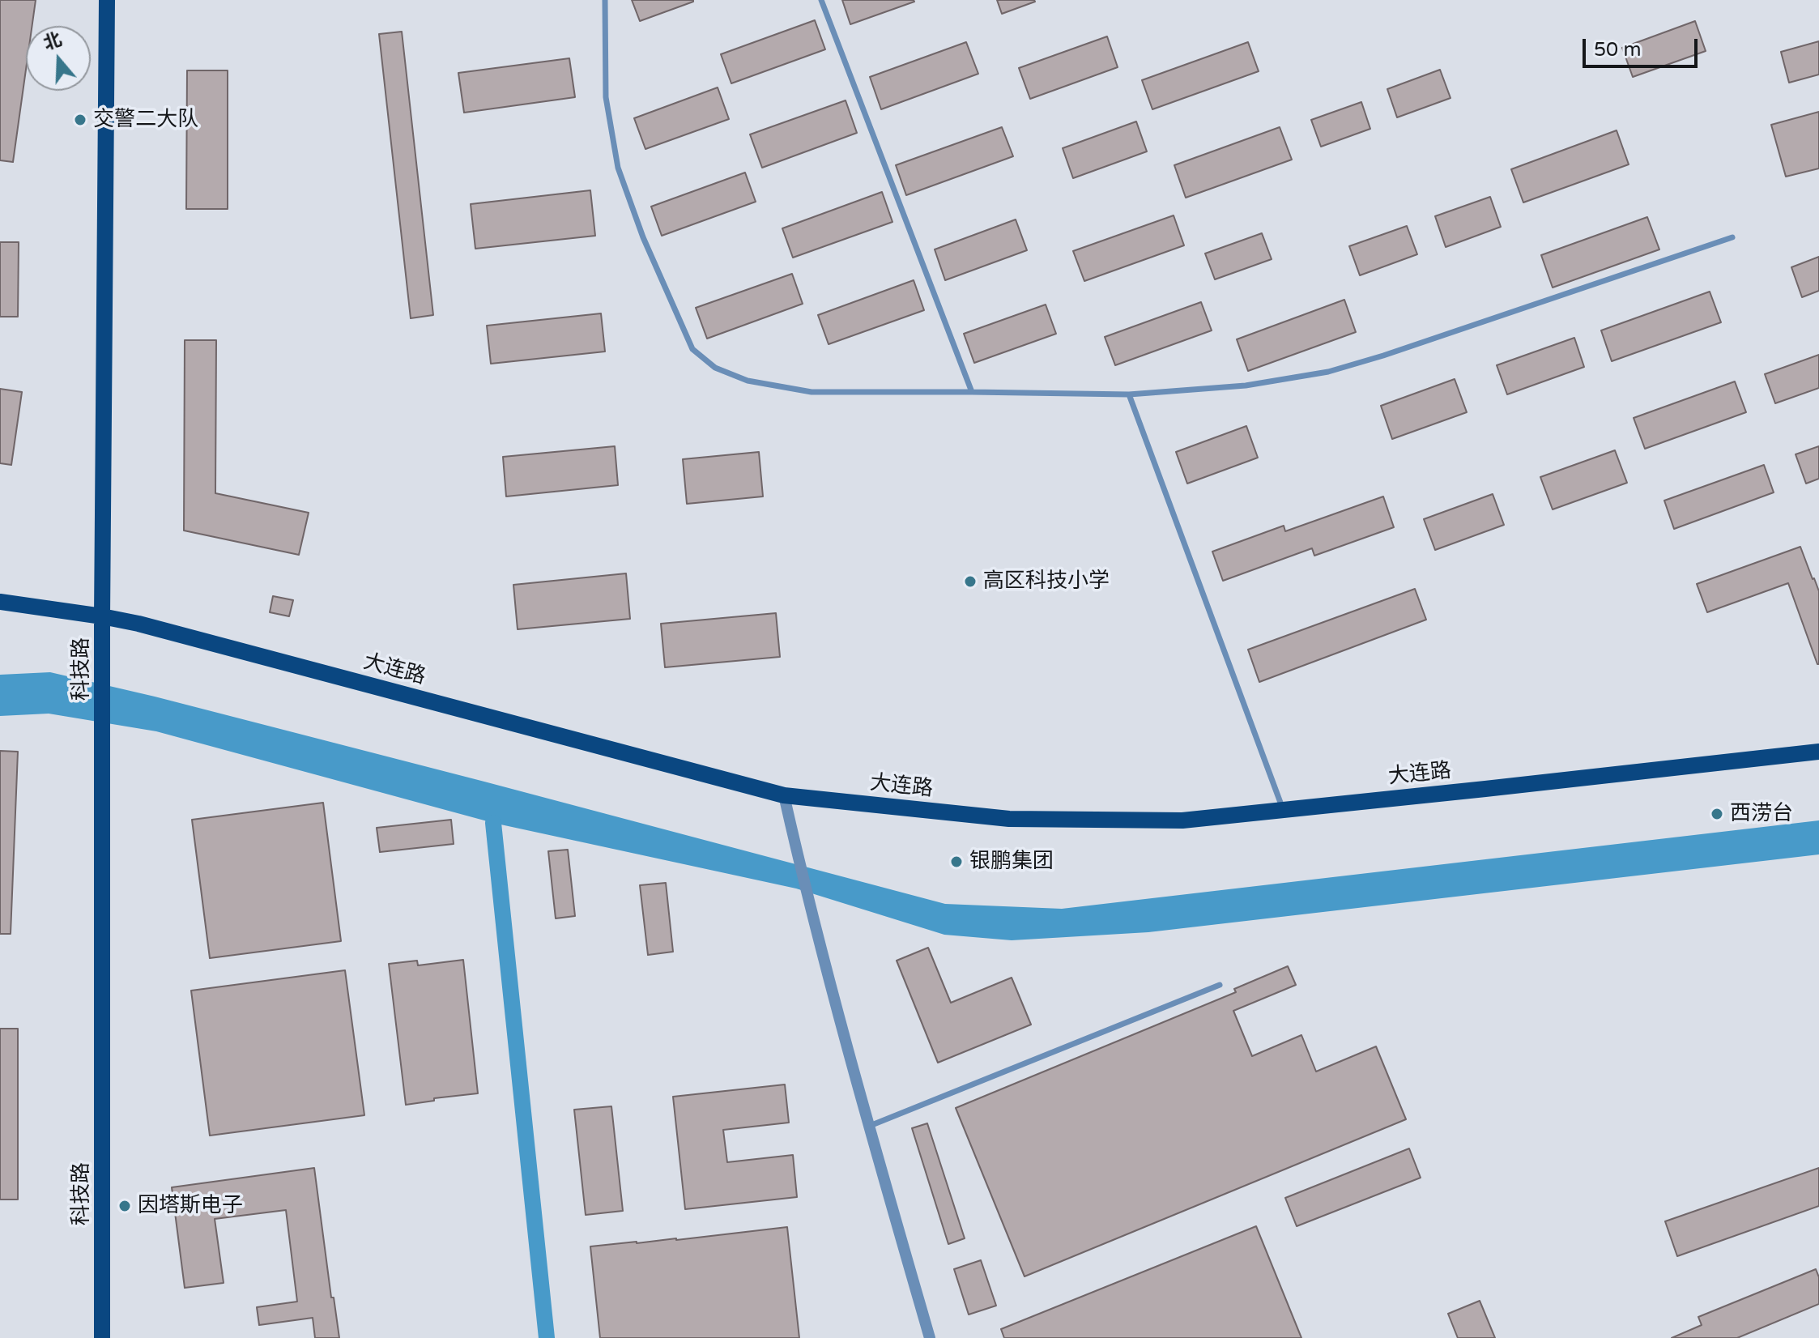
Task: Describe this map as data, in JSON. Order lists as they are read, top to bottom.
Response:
{
  "streets": {
    "main road": ["科技路", "大连路"]
  },
  "crossings": [
    ["科技路", "大连路"]
  ],
  "places": [
    "交警二大队",
    "高区科技小学",
    "西涝台",
    "银鹏集团",
    "因塔斯电子"
  ],
  "scale_bar": "50 m",
  "north": "top"
}
